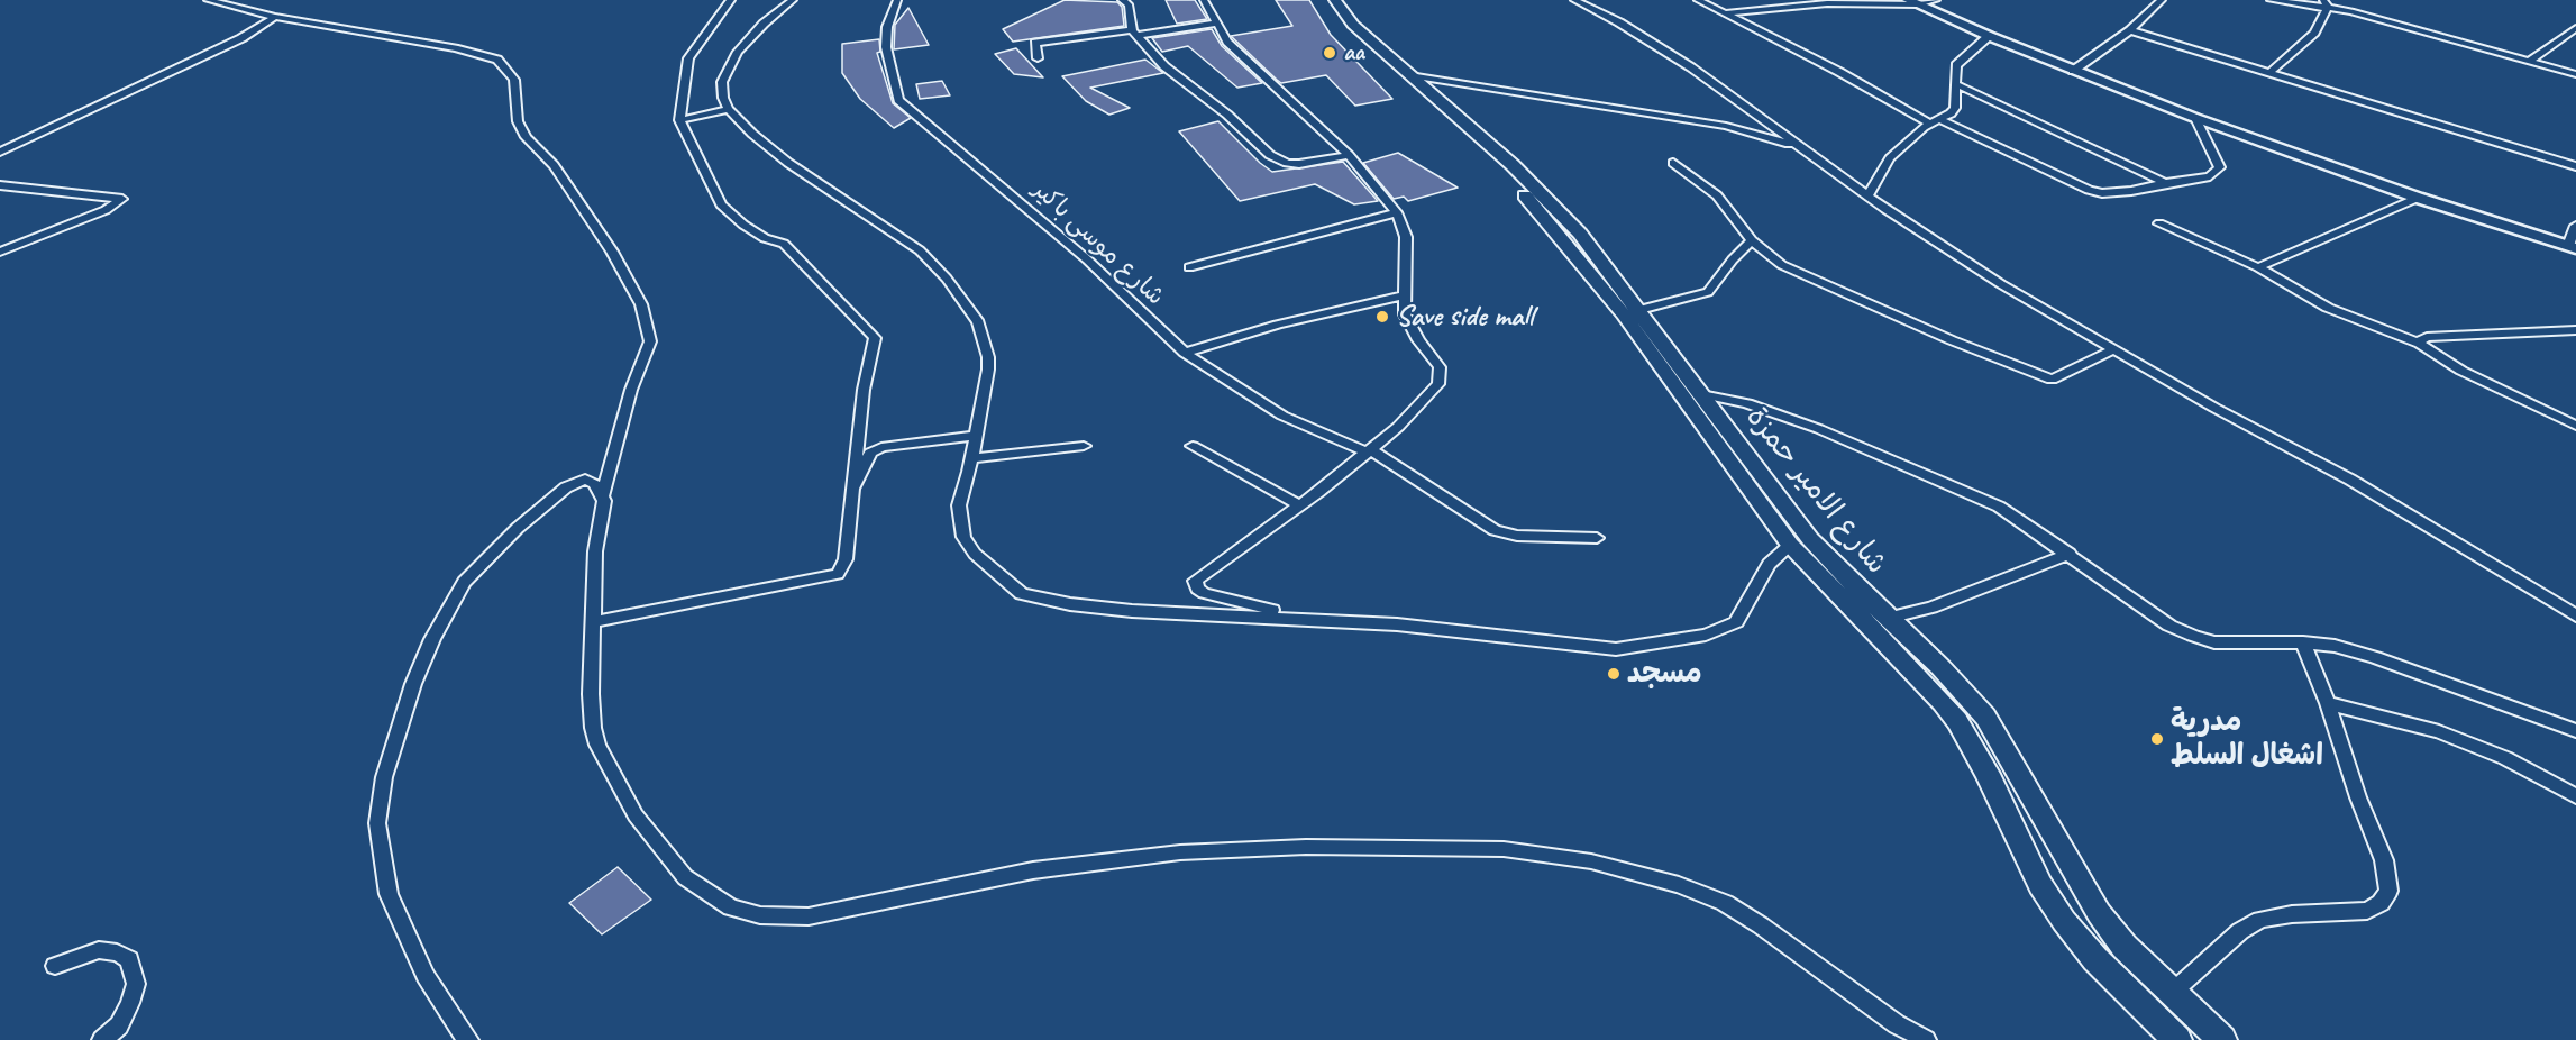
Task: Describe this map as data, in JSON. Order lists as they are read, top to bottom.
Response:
{
  "streets": {
    "main road": ["شارع الامير حمزة"],
    "street": ["شارع موسى باكير"]
  },
  "places": [
    "aa",
    "Save side mall",
    "مسجد",
    "مدرية اشغال السلط"
  ]
}
